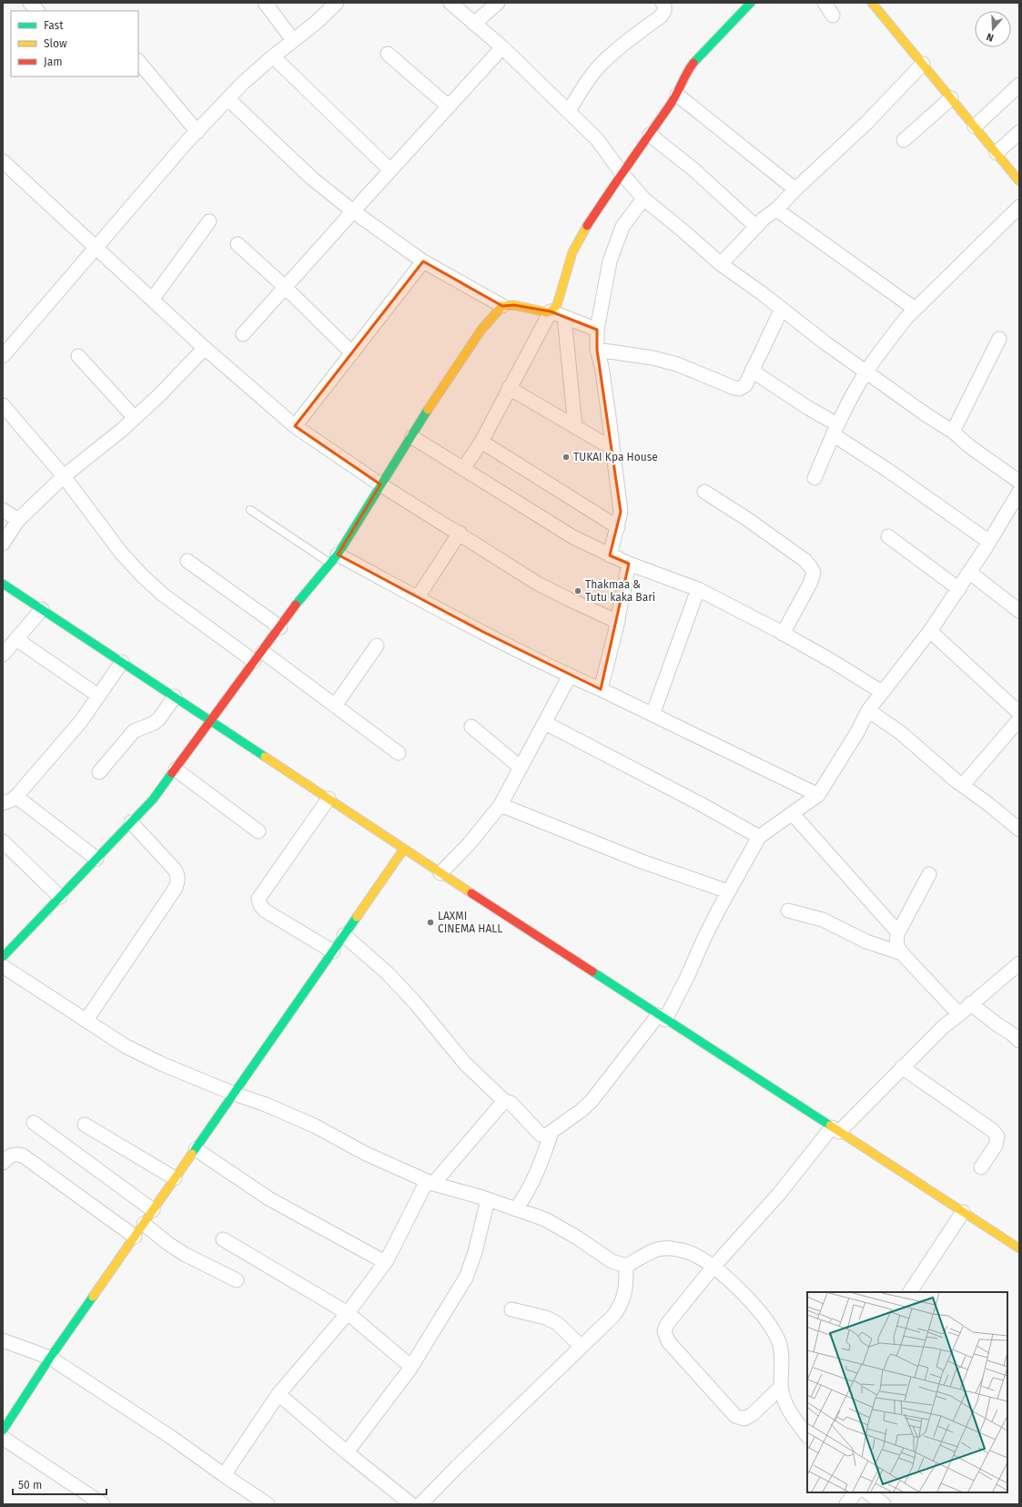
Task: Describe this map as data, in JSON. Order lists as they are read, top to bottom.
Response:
{
  "places": ["TUKAI Kpa House", "Thakmaa & Tutu kaka Bari", "LAXMI CINEMA HALL"],
  "legend": ["Fast", "Slow", "Jam"],
  "scale_bar": "50 m",
  "north": "bottom"
}
